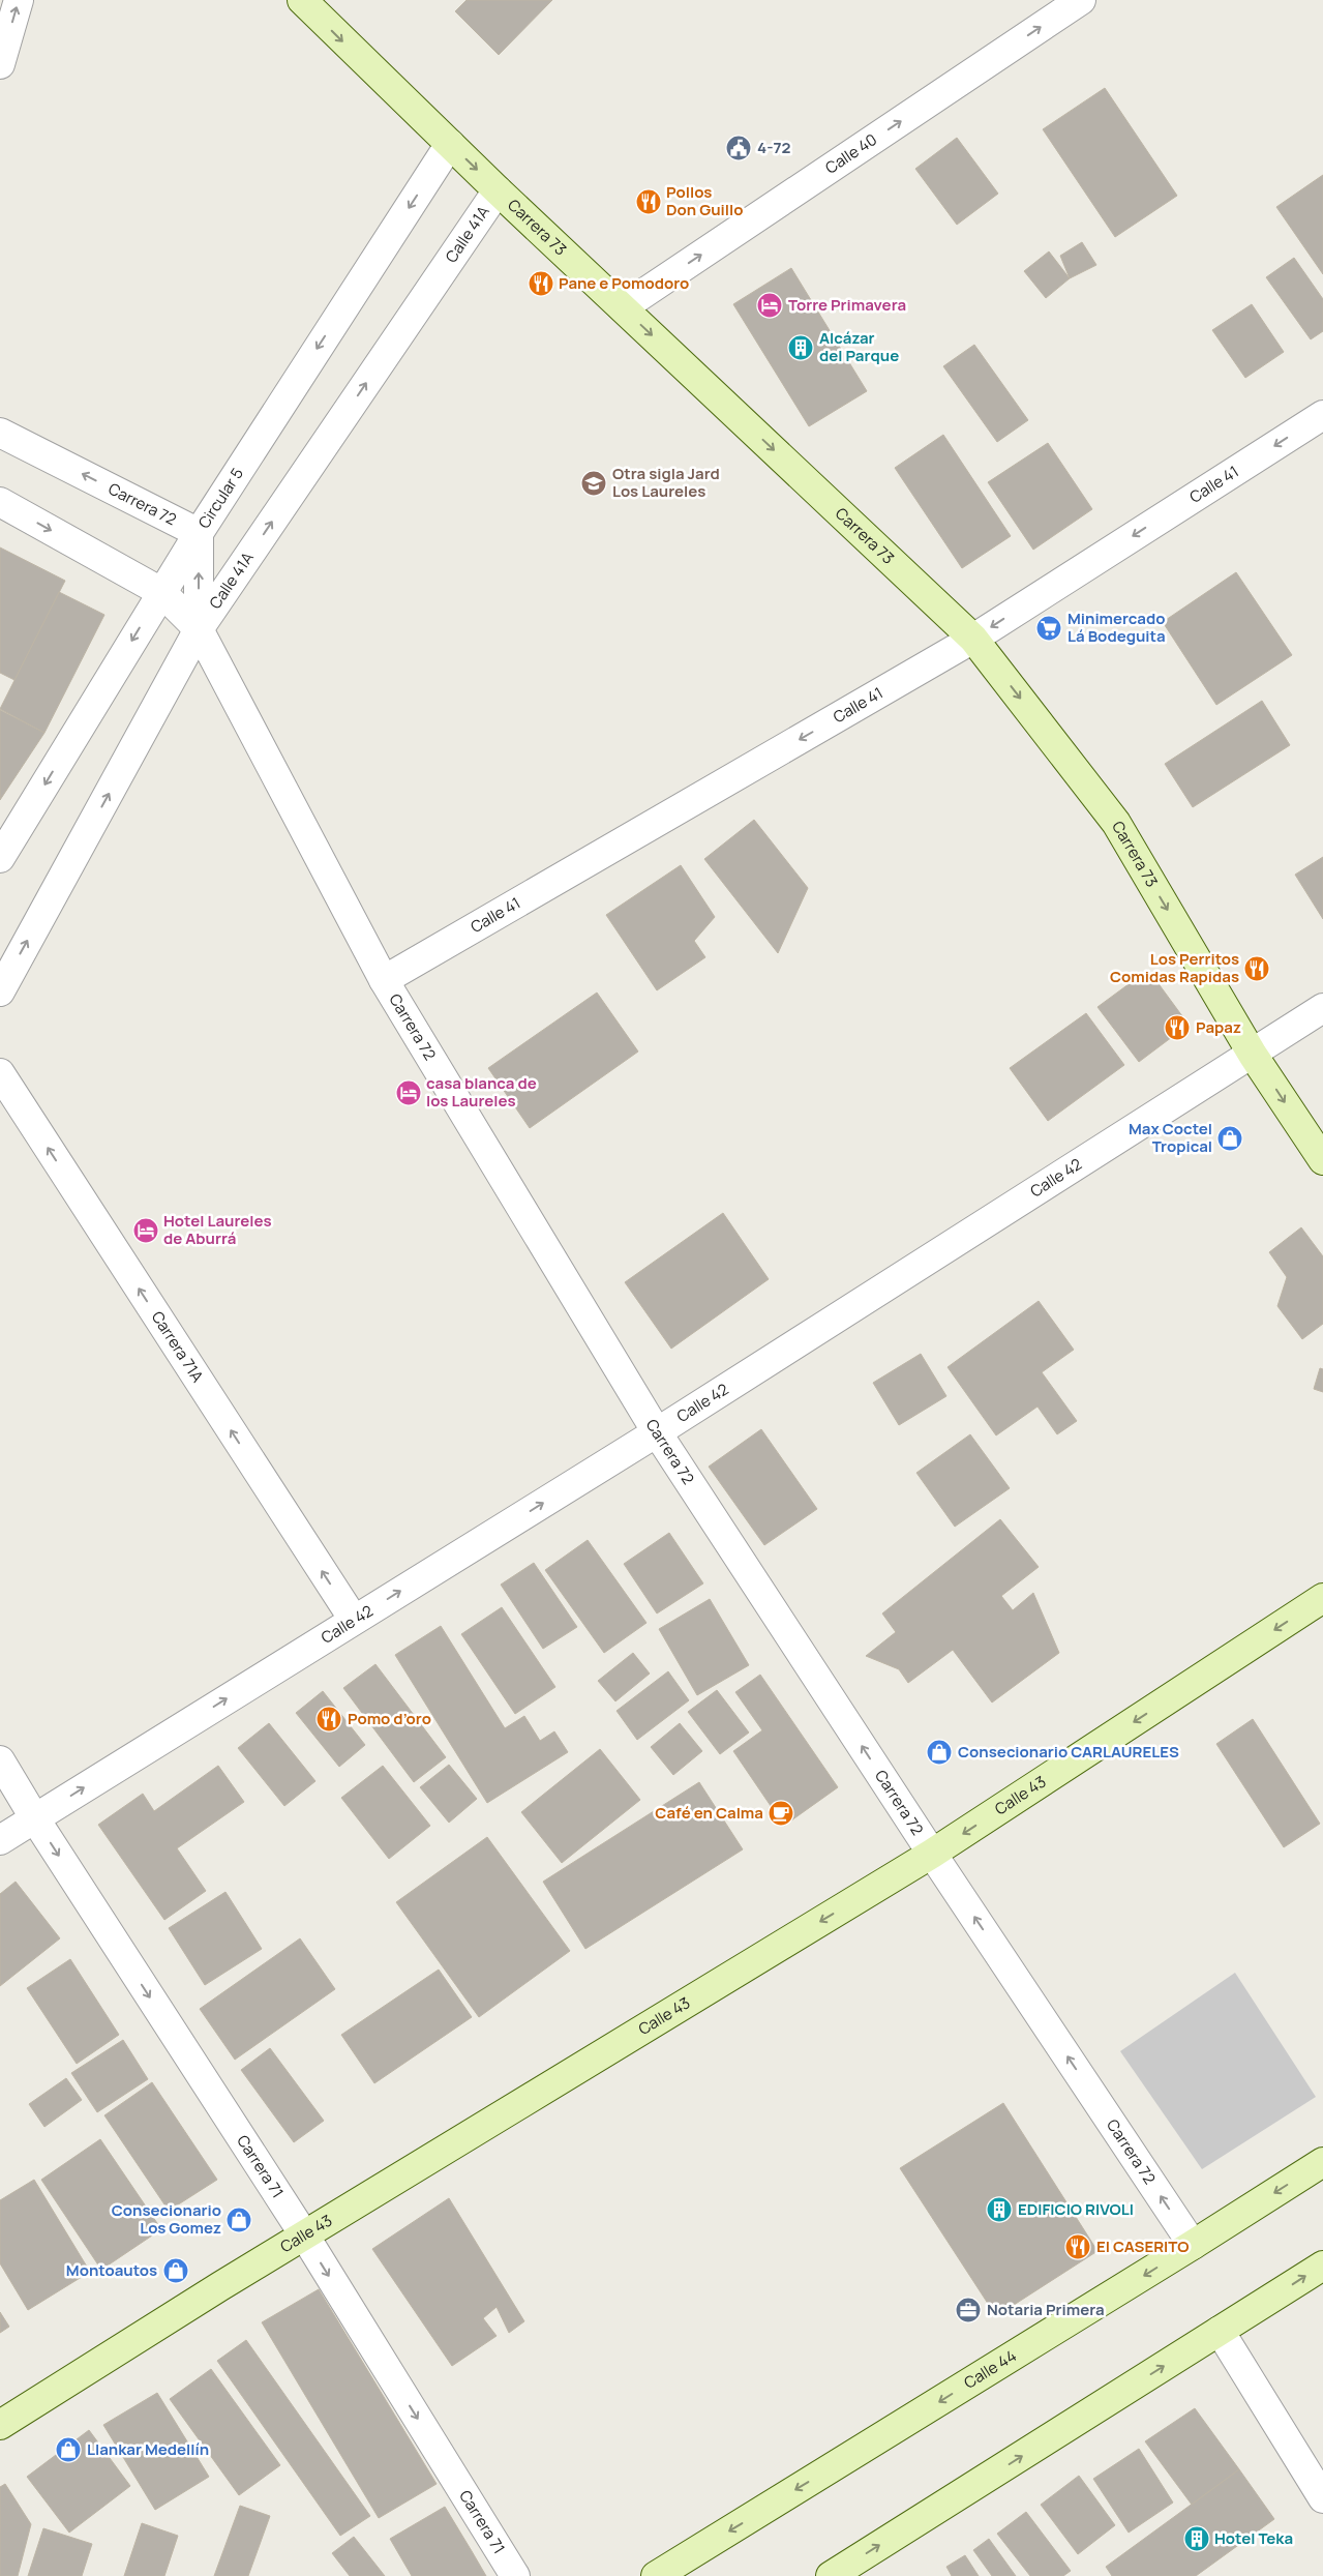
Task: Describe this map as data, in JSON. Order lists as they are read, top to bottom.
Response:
{
  "streets": {
    "street": [
      "Calle 40",
      "Carrera 73",
      "Calle 41A",
      "Calle 41",
      "Circular 5",
      "Carrera 72",
      "Calle 42",
      "Carrera 71A",
      "Calle 43",
      "Carrera 71",
      "Calle 44"
    ]
  },
  "crossings": [
    ["Calle 40", "Carrera 73"],
    ["Carrera 73", "Calle 41A"],
    ["Carrera 73", "Calle 41"],
    ["Carrera 73", "Circular 5"],
    ["Carrera 73", "Calle 42"],
    ["Calle 41A", "Carrera 72"],
    ["Calle 41", "Carrera 72"],
    ["Circular 5", "Carrera 72"],
    ["Carrera 72", "Calle 42"],
    ["Carrera 72", "Calle 43"],
    ["Carrera 72", "Calle 44"],
    ["Calle 42", "Carrera 71A"],
    ["Calle 42", "Carrera 71"],
    ["Calle 43", "Carrera 71"]
  ],
  "one_way": [
    "Calle 40",
    "Carrera 73",
    "Calle 41A",
    "Calle 41",
    "Circular 5",
    "Calle 42",
    "Carrera 71A",
    "Calle 43",
    "Carrera 71"
  ],
  "places": {
    "public building": ["4-72"],
    "restaurant": [
      "Pollos Don Guillo",
      "Pane e Pomodoro",
      "Los Perritos Comidas Rapidas",
      "Papaz",
      "Pomo d’oro",
      "El CASERITO"
    ],
    "hotel": ["Torre Primavera", "casa blanca de los Laureles", "Hotel Laureles de Aburrá"],
    "building": ["Alcázar del Parque", "EDIFICIO RIVOLI", "Hotel Teka"],
    "school or university": ["Otra sigla Jard Los Laureles"],
    "supermarket": ["Minimercado Lá Bodeguita"],
    "shop": [
      "Max Coctel Tropical",
      "Consecionario CARLAURELES",
      "Consecionario Los Gomez",
      "Montoautos",
      "Llankar Medellín"
    ],
    "cafe": ["Café en Calma"],
    "office": ["Notaria Primera"]
  }
}
